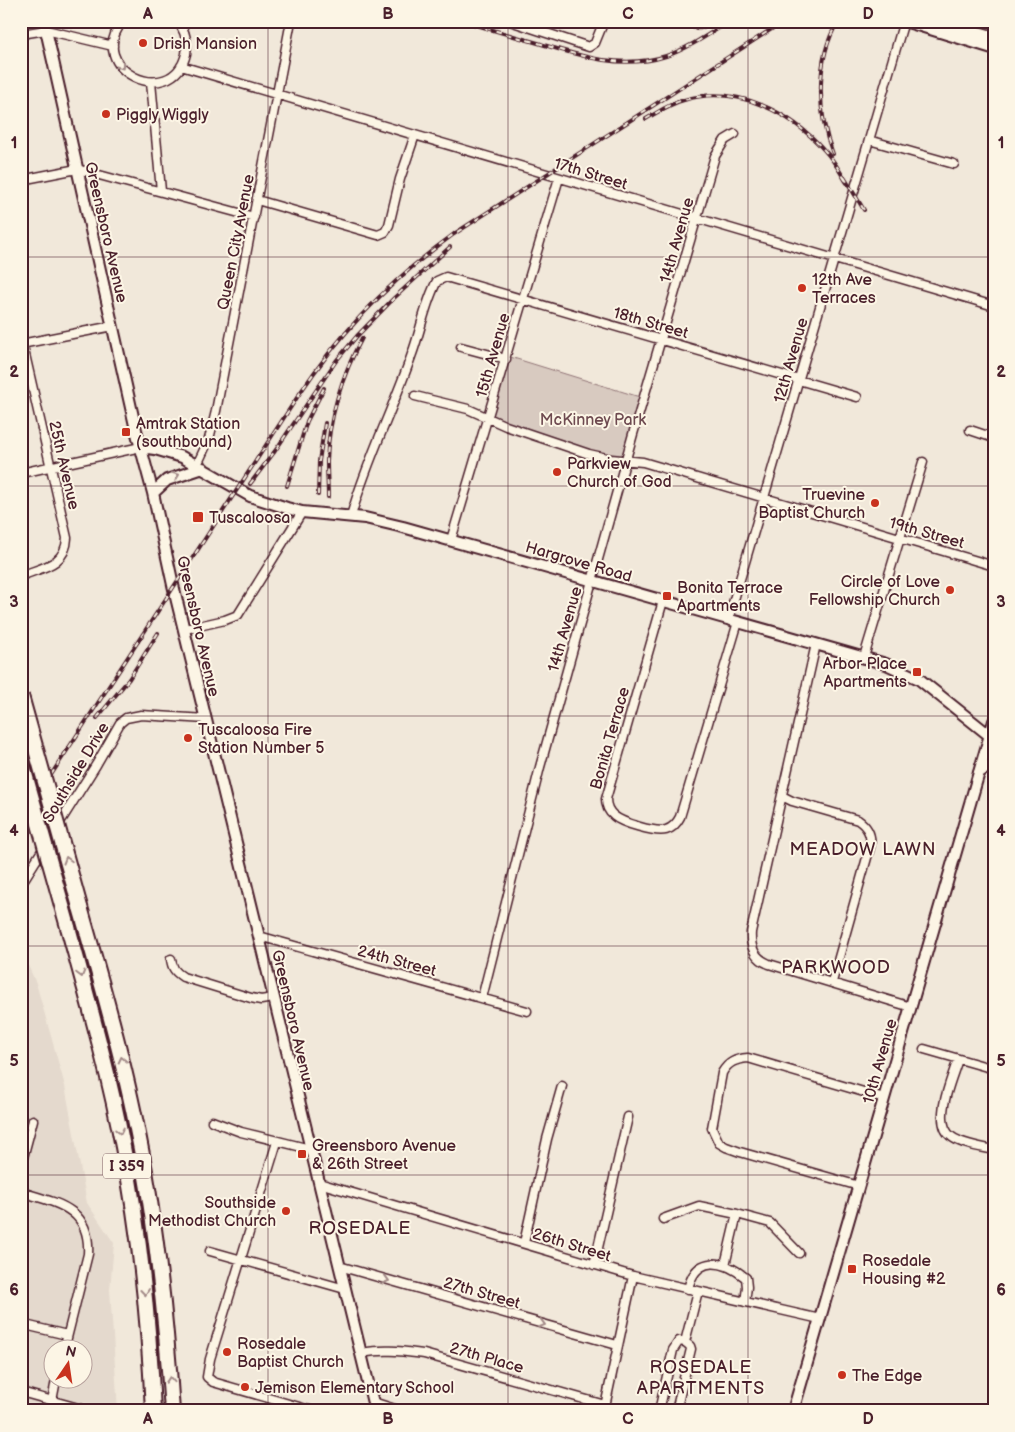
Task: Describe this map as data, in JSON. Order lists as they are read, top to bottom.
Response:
{
  "streets": {
    "highway": ["I 359"],
    "main road": ["Greensboro Avenue", "Hargrove Road", "10th Avenue"],
    "street": [
      "17th Street",
      "14th Avenue",
      "Queen City Avenue",
      "18th Street",
      "15th Avenue",
      "12th Avenue",
      "25th Avenue",
      "19th Street",
      "Bonita Terrace",
      "Southside Drive",
      "24th Street",
      "26th Street",
      "27th Street",
      "27th Place"
    ]
  },
  "crossings": [
    ["17th Street", "14th Avenue"],
    ["17th Street", "Queen City Avenue"],
    ["17th Street", "15th Avenue"],
    ["17th Street", "12th Avenue"],
    ["Greensboro Avenue", "Hargrove Road"],
    ["Greensboro Avenue", "Southside Drive"],
    ["Greensboro Avenue", "24th Street"],
    ["Greensboro Avenue", "26th Street"],
    ["Greensboro Avenue", "27th Street"],
    ["Greensboro Avenue", "27th Place"],
    ["14th Avenue", "18th Street"],
    ["14th Avenue", "19th Street"],
    ["14th Avenue", "Hargrove Road"],
    ["14th Avenue", "24th Street"],
    ["Queen City Avenue", "Hargrove Road"],
    ["18th Street", "15th Avenue"],
    ["18th Street", "12th Avenue"],
    ["18th Street", "Hargrove Road"],
    ["15th Avenue", "19th Street"],
    ["15th Avenue", "Hargrove Road"],
    ["12th Avenue", "19th Street"],
    ["12th Avenue", "Hargrove Road"],
    ["12th Avenue", "Bonita Terrace"],
    ["Hargrove Road", "Bonita Terrace"],
    ["Hargrove Road", "10th Avenue"],
    ["10th Avenue", "26th Street"]
  ],
  "one_way": ["27th Street"],
  "districts": [
    "MEADOW LAWN",
    "PARKWOOD",
    "ROSEDALE",
    "ROSEDALE APARTMENTS"
  ],
  "parks": ["McKinney Park"],
  "places": {
    "other": [
      "Drish Mansion",
      "Piggly Wiggly",
      "12th Ave Terraces",
      "Parkview Church of God",
      "Truevine Baptist Church",
      "Circle of Love Fellowship Church",
      "Tuscaloosa Fire Station Number 5",
      "Southside Methodist Church",
      "Rosedale Baptist Church",
      "The Edge",
      "Jemison Elementary School"
    ],
    "transit": [
      "Amtrak Station (southbound)",
      "Tuscaloosa",
      "Bonita Terrace Apartments",
      "Arbor Place Apartments",
      "Greensboro Avenue & 26th Street",
      "Rosedale Housing #2"
    ]
  },
  "north": "top",
  "grid": {
    "columns": [
      "A",
      "B",
      "C",
      "D"
    ],
    "rows": [
      "1",
      "2",
      "3",
      "4",
      "5",
      "6"
    ]
  }
}
